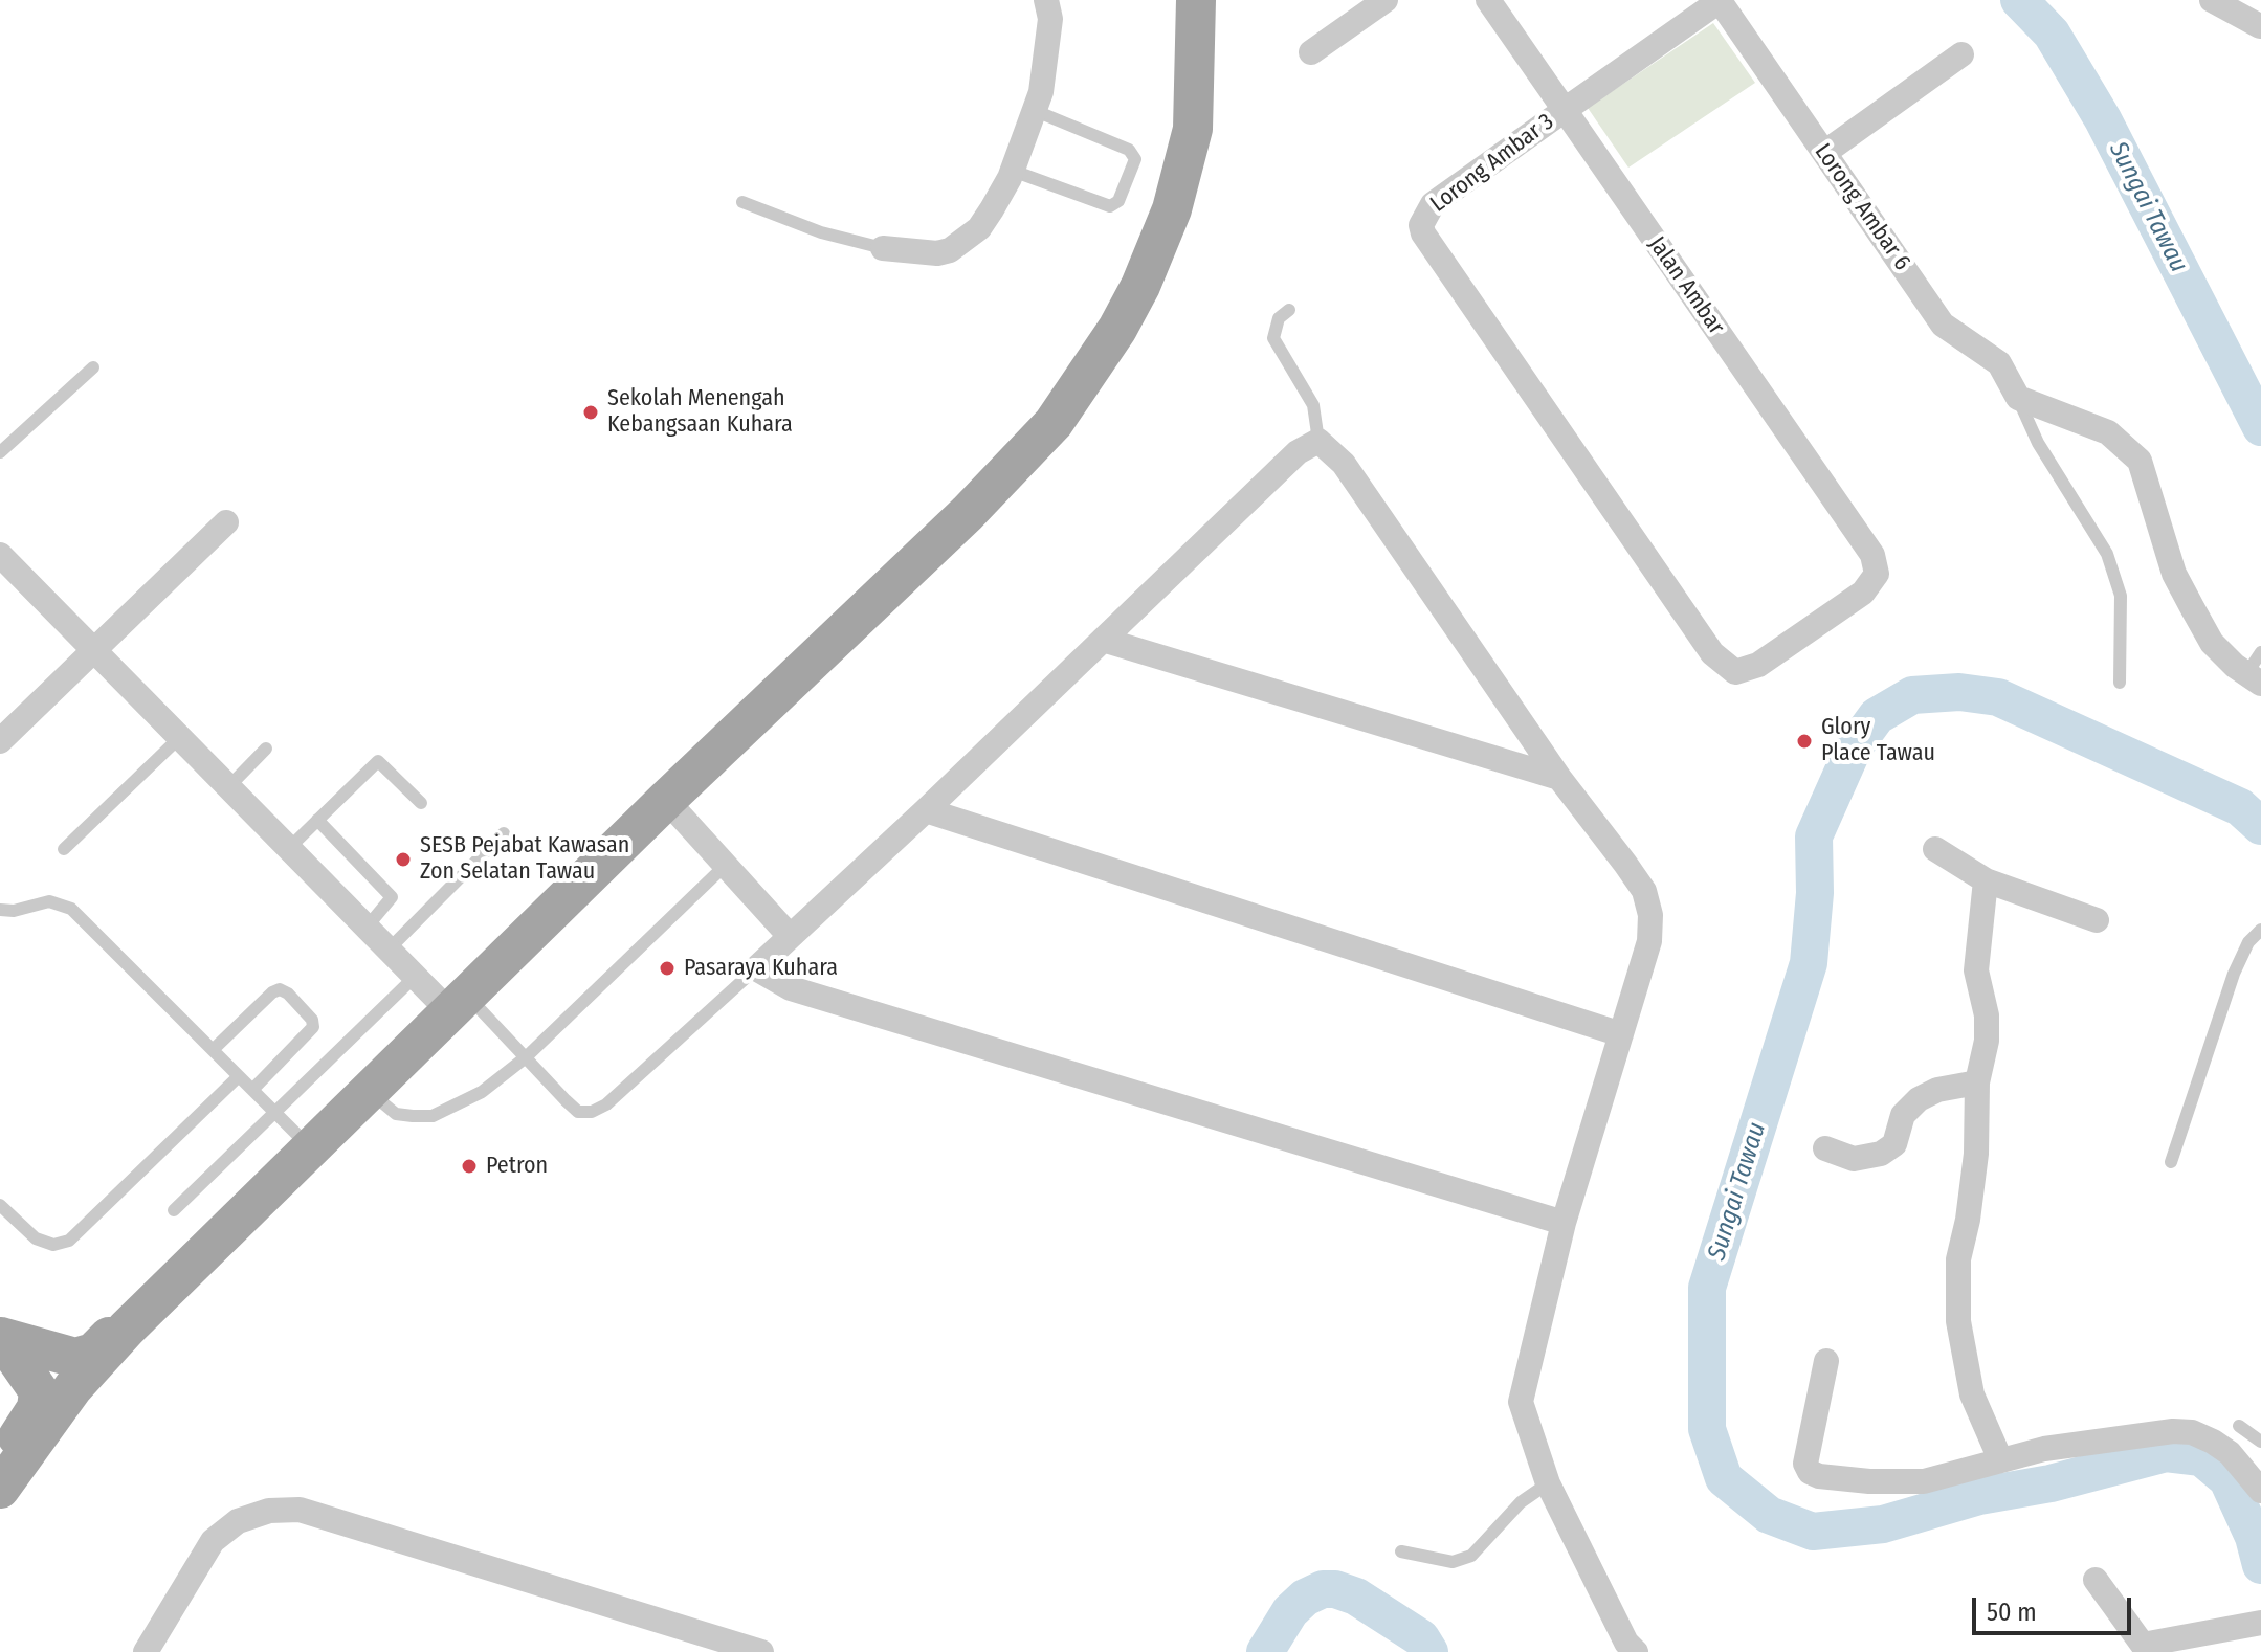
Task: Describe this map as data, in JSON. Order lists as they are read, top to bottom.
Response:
{
  "streets": {
    "street": ["Lorong Ambar 3", "Lorong Ambar 6", "Jalan Ambar"]
  },
  "crossings": [
    ["Lorong Ambar 3", "Lorong Ambar 6"],
    ["Lorong Ambar 3", "Jalan Ambar"]
  ],
  "water": ["Sungai Tawau"],
  "places": [
    "Sekolah Menengah Kebangsaan Kuhara",
    "Glory Place Tawau",
    "SESB Pejabat Kawasan Zon Selatan Tawau",
    "Pasaraya Kuhara",
    "Petron"
  ],
  "scale_bar": "50 m"
}
